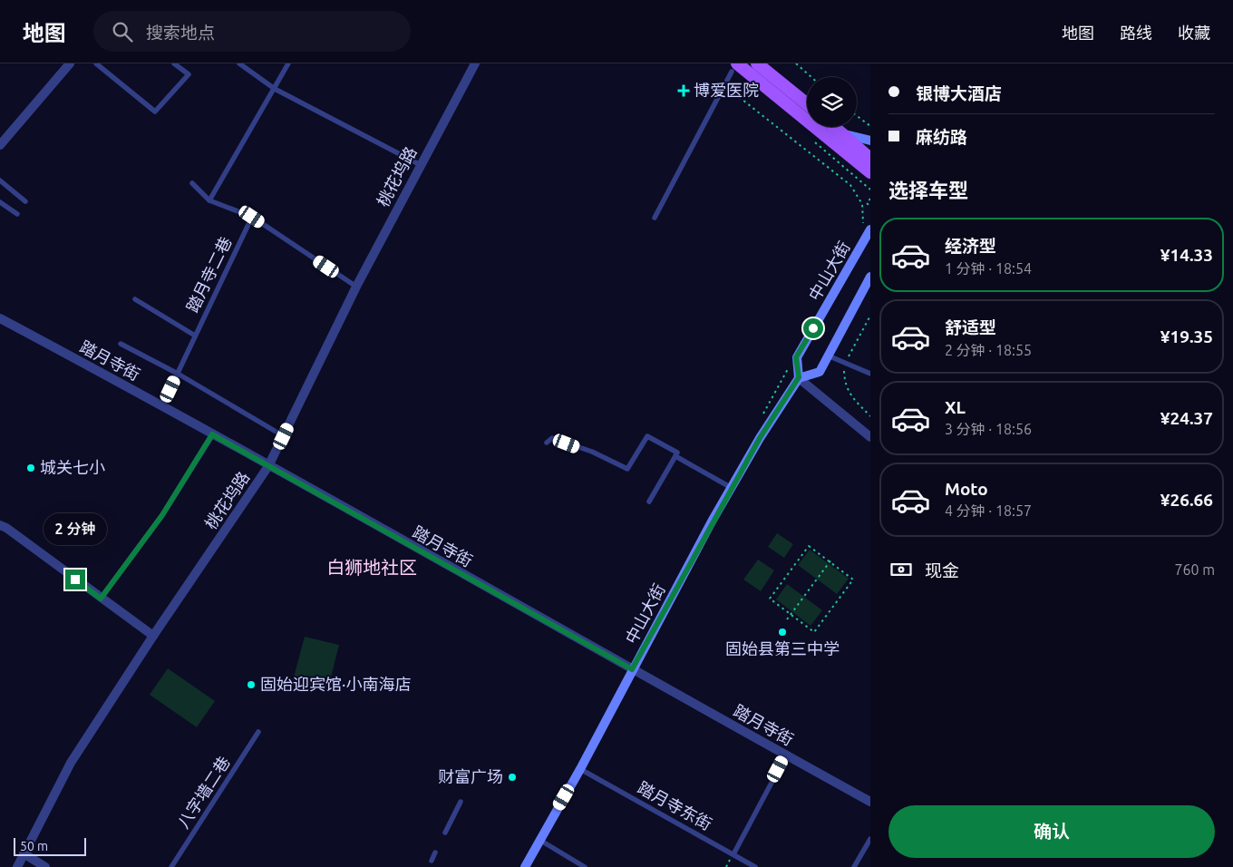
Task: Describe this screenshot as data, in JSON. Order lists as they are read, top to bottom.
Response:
{
  "streets": {
    "main road": ["中山大街"],
    "street": ["桃花坞路", "踏月寺街"],
    "lane": ["踏月寺二巷", "八字墙二巷", "踏月寺东街"]
  },
  "crossings": [
    ["桃花坞路", "踏月寺街"],
    ["中山大街", "踏月寺街"],
    ["中山大街", "踏月寺东街"],
    ["踏月寺二巷", "踏月寺街"]
  ],
  "districts": ["白狮地社区"],
  "places": {
    "health": ["博爱医院"],
    "other": [
      "城关七小",
      "固始县第三中学",
      "固始迎宾馆·小南海店",
      "财富广场"
    ]
  },
  "scale_bar": "50 m",
  "page": {
    "header": "地图",
    "search": "搜索地点",
    "nav": ["地图", "路线", "收藏"],
    "banner": ["银博大酒店", "麻纺路"],
    "heading": "选择车型",
    "list": [
      {
        "name": "经济型",
        "note": "1 分钟 · 18:54",
        "value": "¥14.33"
      },
      {
        "name": "舒适型",
        "note": "2 分钟 · 18:55",
        "value": "¥19.35"
      },
      {
        "name": "XL",
        "note": "3 分钟 · 18:56",
        "value": "¥24.37"
      },
      {
        "name": "Moto",
        "note": "4 分钟 · 18:57",
        "value": "¥26.66"
      }
    ],
    "bubble": "2 分钟",
    "pay": ["现金", "760 m"],
    "buttons": "确认",
    "scale": "50 m"
  }
}
